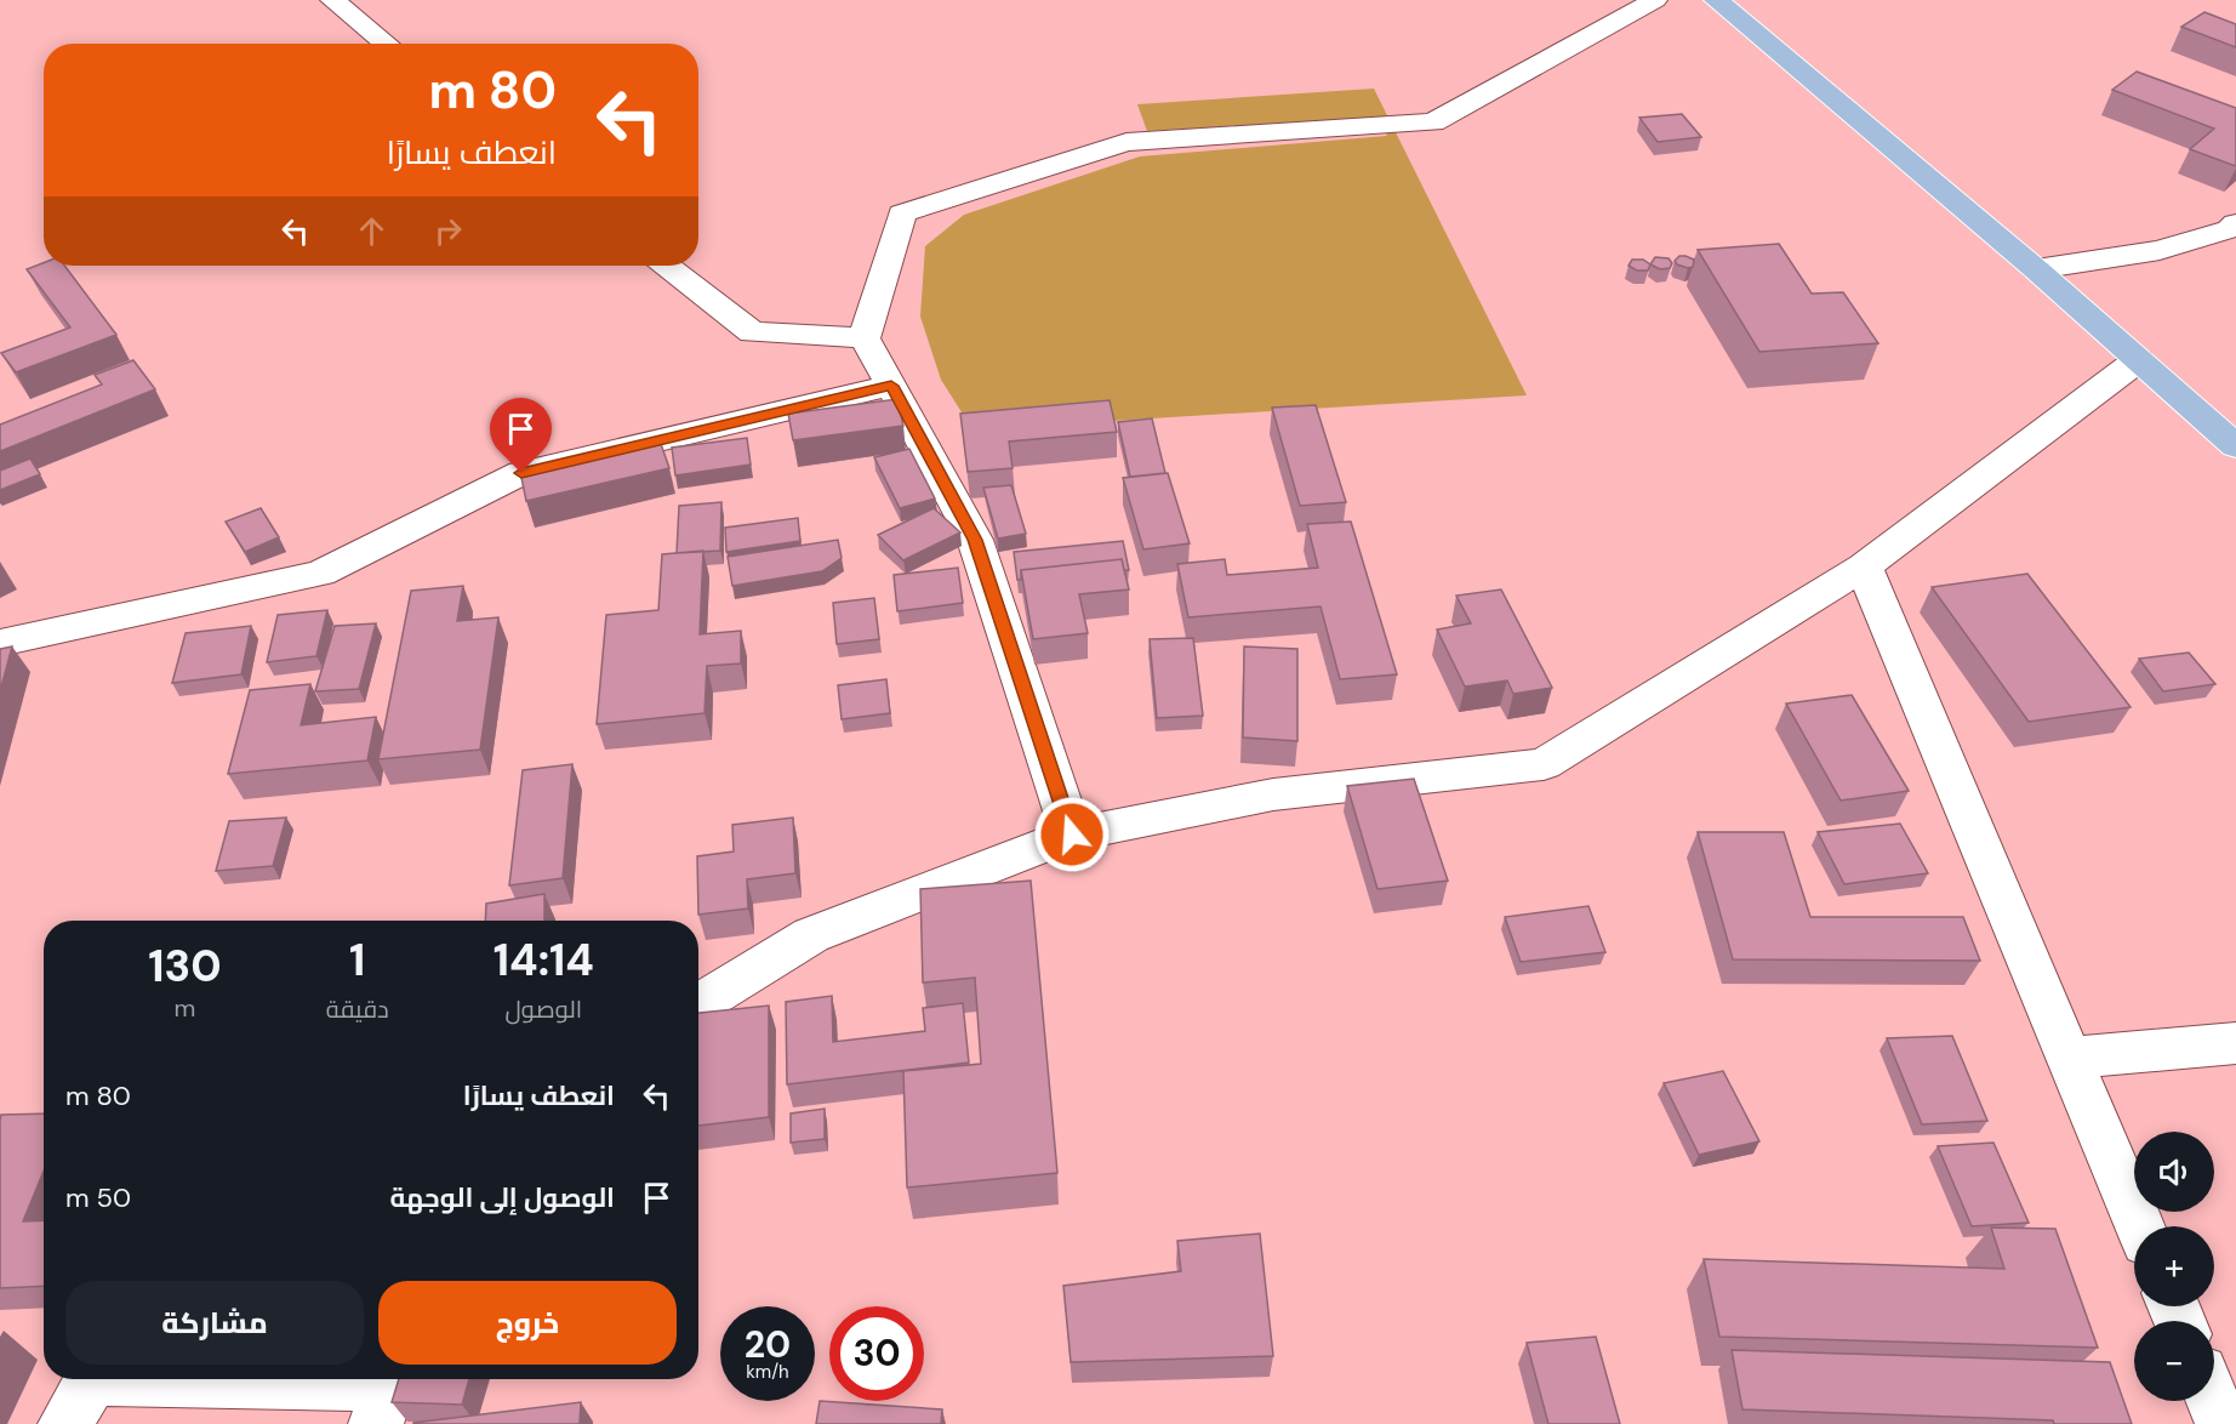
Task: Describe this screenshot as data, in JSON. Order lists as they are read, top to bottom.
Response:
{
  "page": {
    "turn": ["80 m", "انعطف يسارًا"],
    "eta": [
      "14:14",
      "الوصول",
      "1",
      "دقيقة",
      "130",
      "m"
    ],
    "list": [
      {
        "name": "انعطف يسارًا",
        "value": "80 m"
      },
      {
        "name": "الوصول إلى الوجهة",
        "value": "50 m"
      }
    ],
    "map_buttons": ["+", "−"],
    "buttons": ["خروج", "مشاركة"],
    "speed": "20 km/h",
    "limit": "30"
  }
}
